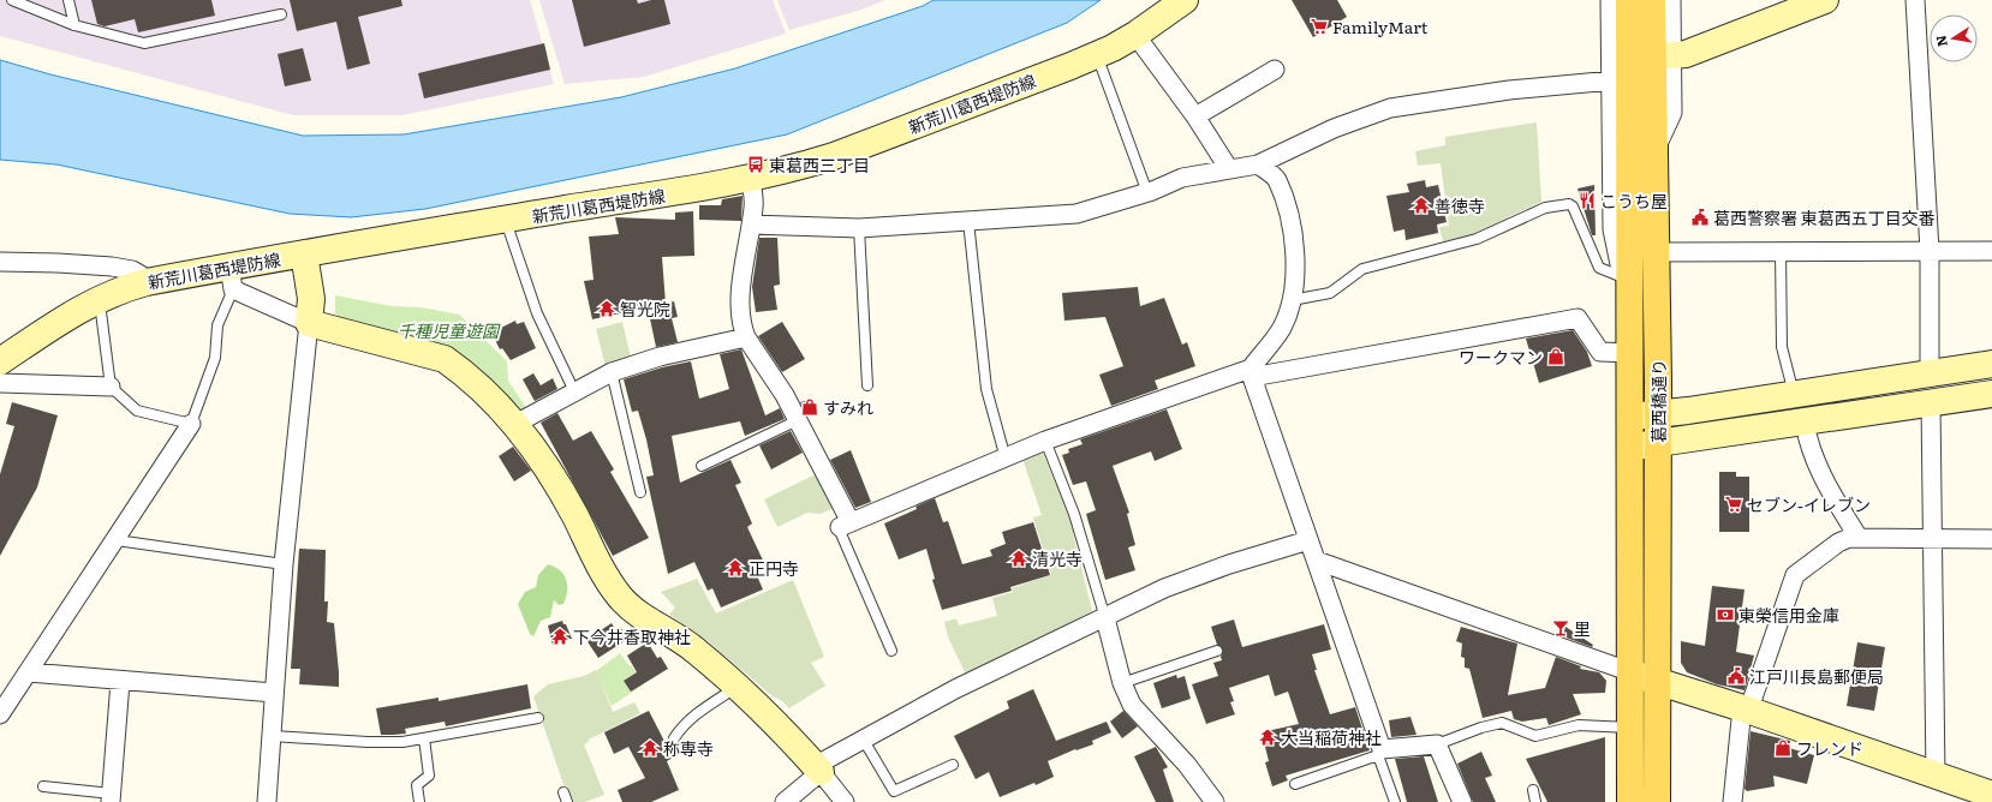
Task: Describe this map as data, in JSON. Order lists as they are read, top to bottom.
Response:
{
  "streets": {
    "main road": ["葛西橋通り"],
    "street": ["新荒川葛西堤防線"]
  },
  "parks": ["千種児童遊園"],
  "places": {
    "supermarket": ["FamilyMart", "セブン-イレブン"],
    "bus stop": ["東葛西三丁目"],
    "restaurant": ["こうち屋"],
    "temple": [
      "善徳寺",
      "智光院",
      "清光寺",
      "正円寺",
      "下今井香取神社",
      "大当稲荷神社",
      "称専寺"
    ],
    "public building": ["葛西警察署 東葛西五丁目交番", "江戸川長島郵便局"],
    "shop": ["ワークマン", "すみれ", "フレンド"],
    "bank": ["東榮信用金庫"],
    "bar": ["里"]
  },
  "north": "left"
}
